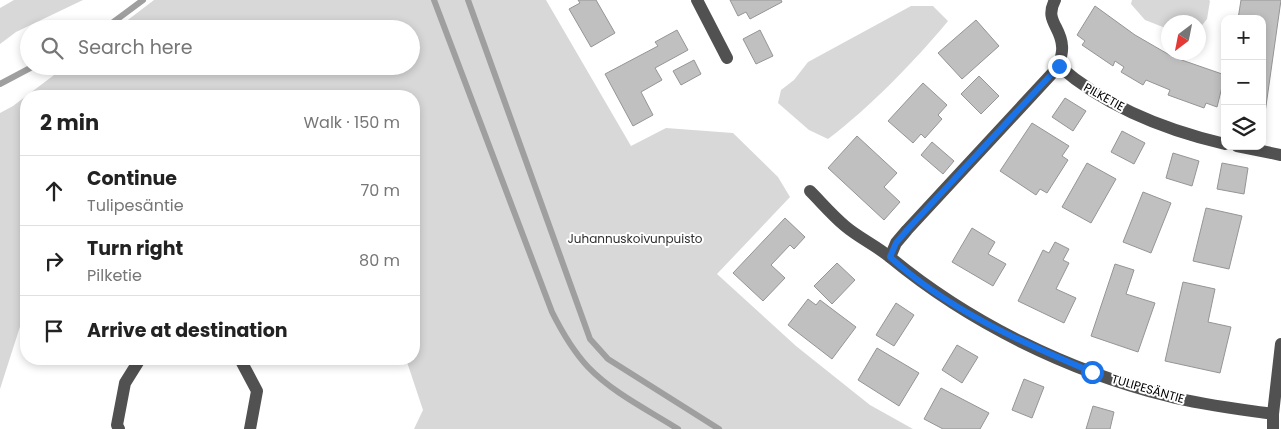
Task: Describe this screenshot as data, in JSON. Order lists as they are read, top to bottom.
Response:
{
  "streets": {
    "street": ["PILKETIE", "TULIPESÄNTIE"]
  },
  "parks": ["Juhannuskoivunpuisto"],
  "north": "bottom left",
  "page": {
    "map_buttons": ["+", "−"],
    "search": "Search here",
    "heading": ["2 min", "Walk · 150 m"],
    "list": [
      ["Continue", "Tulipesäntie", "70 m"],
      ["Turn right", "Pilketie", "80 m"],
      "Arrive at destination"
    ]
  }
}
